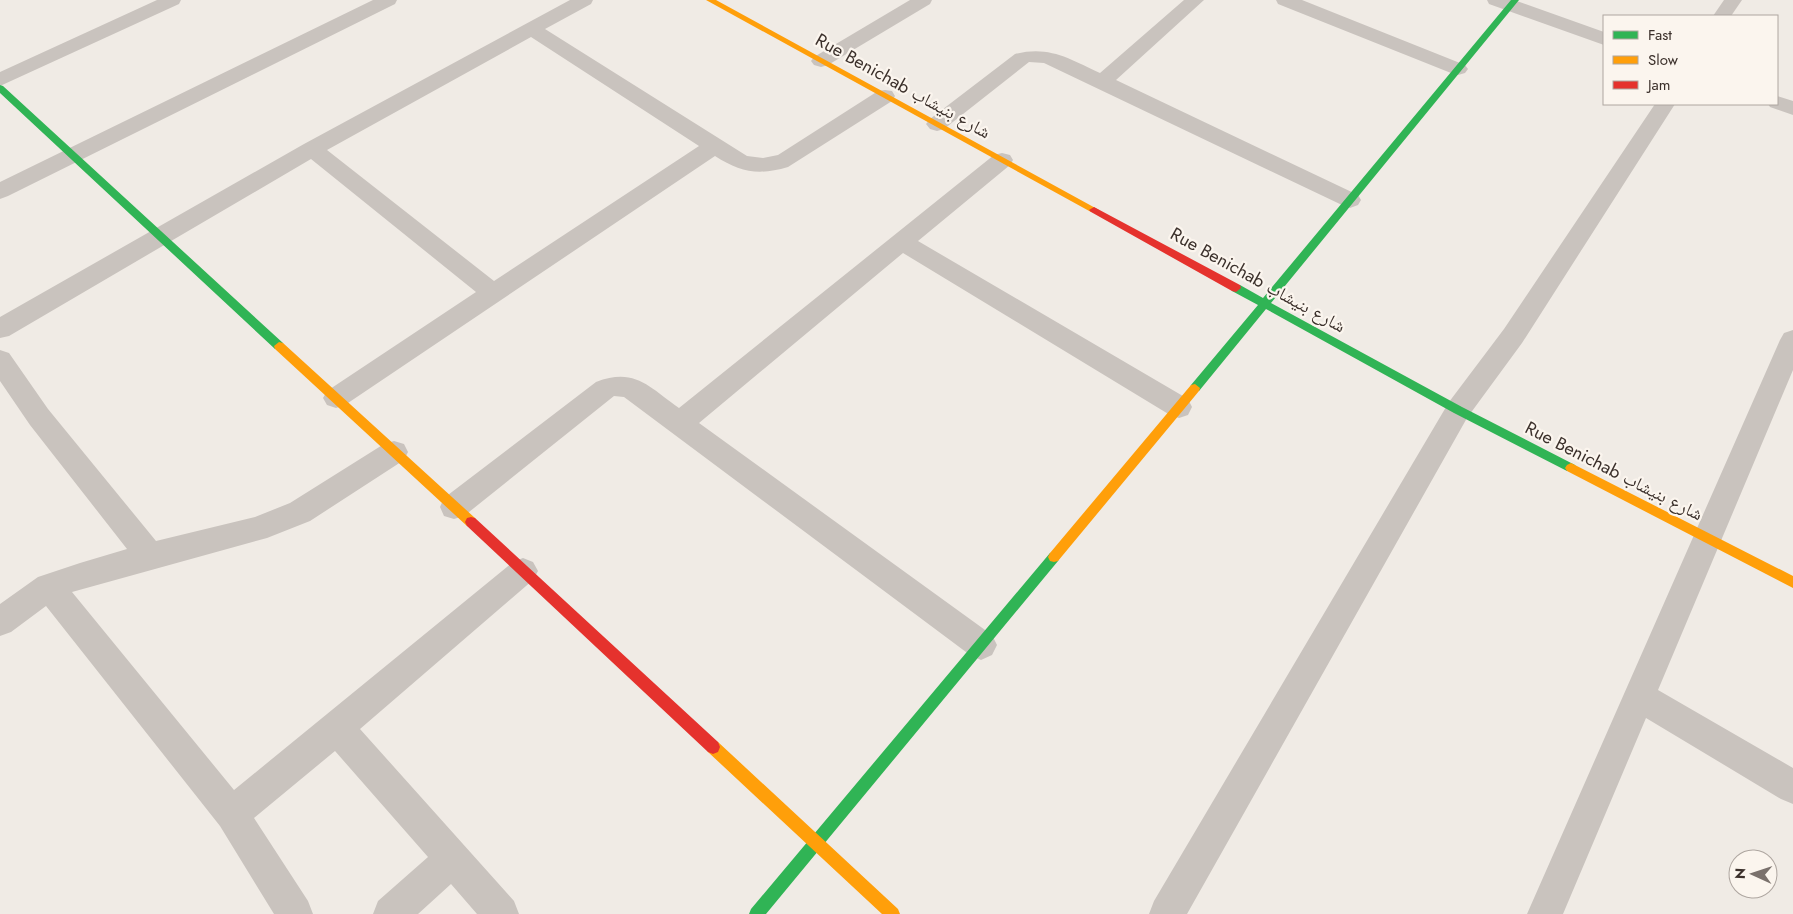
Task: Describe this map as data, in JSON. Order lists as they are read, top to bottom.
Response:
{
  "streets": {
    "street": ["Rue Benichab شارع بنيشاب"]
  },
  "legend": ["Fast", "Slow", "Jam"],
  "north": "left"
}
